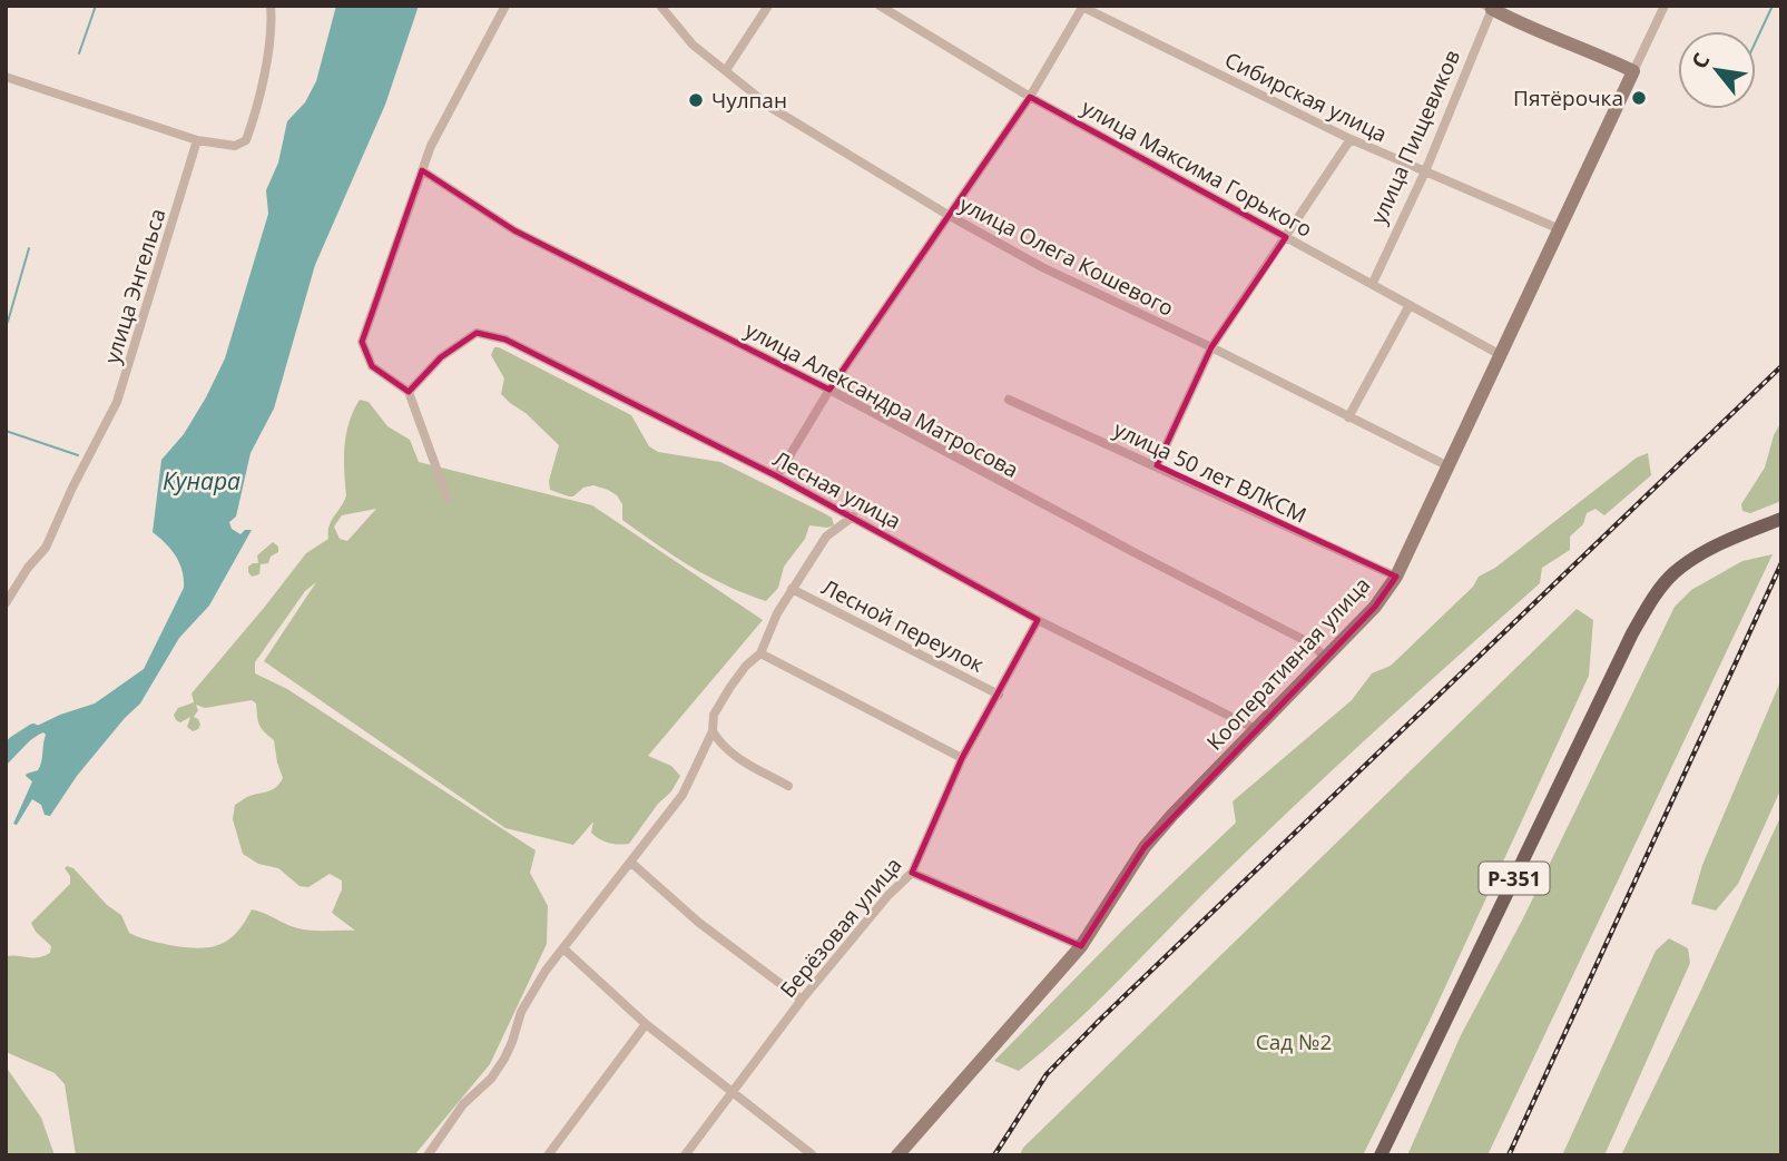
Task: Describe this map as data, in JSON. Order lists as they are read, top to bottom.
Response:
{
  "streets": {
    "main road": ["Кооперативная улица", "Р-351"],
    "street": [
      "Сибирская улица",
      "улица Пищевиков",
      "улица Максима Горького",
      "улица Олега Кошевого",
      "улица Энгельса",
      "улица Александра Матросова",
      "улица 50 лет ВЛКСМ",
      "Лесная улица",
      "Лесной переулок",
      "Берёзовая улица"
    ]
  },
  "crossings": [
    ["Сибирская улица", "улица Пищевиков"],
    ["Сибирская улица", "Кооперативная улица"],
    ["улица Пищевиков", "улица Максима Горького"],
    ["улица Максима Горького", "Кооперативная улица"],
    ["улица Олега Кошевого", "Кооперативная улица"],
    ["улица Александра Матросова", "Кооперативная улица"],
    ["улица 50 лет ВЛКСМ", "Кооперативная улица"],
    ["Лесная улица", "Кооперативная улица"],
    ["Лесная улица", "Берёзовая улица"],
    ["Лесной переулок", "Берёзовая улица"]
  ],
  "water": ["Кунара"],
  "parks": ["Сад №2"],
  "places": ["Пятёрочка", "Чулпан"],
  "north": "top left"
}
